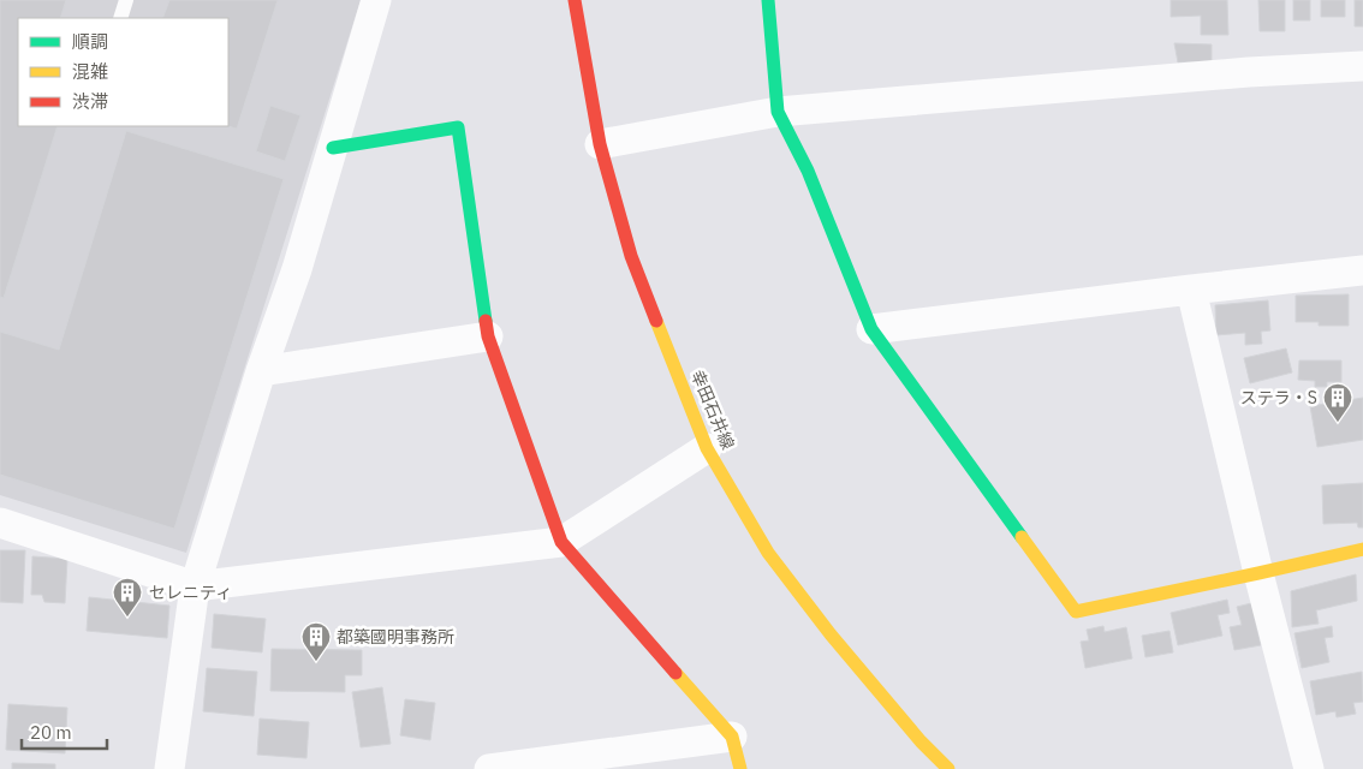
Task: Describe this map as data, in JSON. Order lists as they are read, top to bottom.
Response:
{
  "streets": {
    "street": ["幸田石井線"]
  },
  "places": {
    "building": ["ステラ・S", "セレニティ", "都築國明事務所"]
  },
  "legend": ["順調", "混雑", "渋滞"],
  "scale_bar": "20 m"
}
